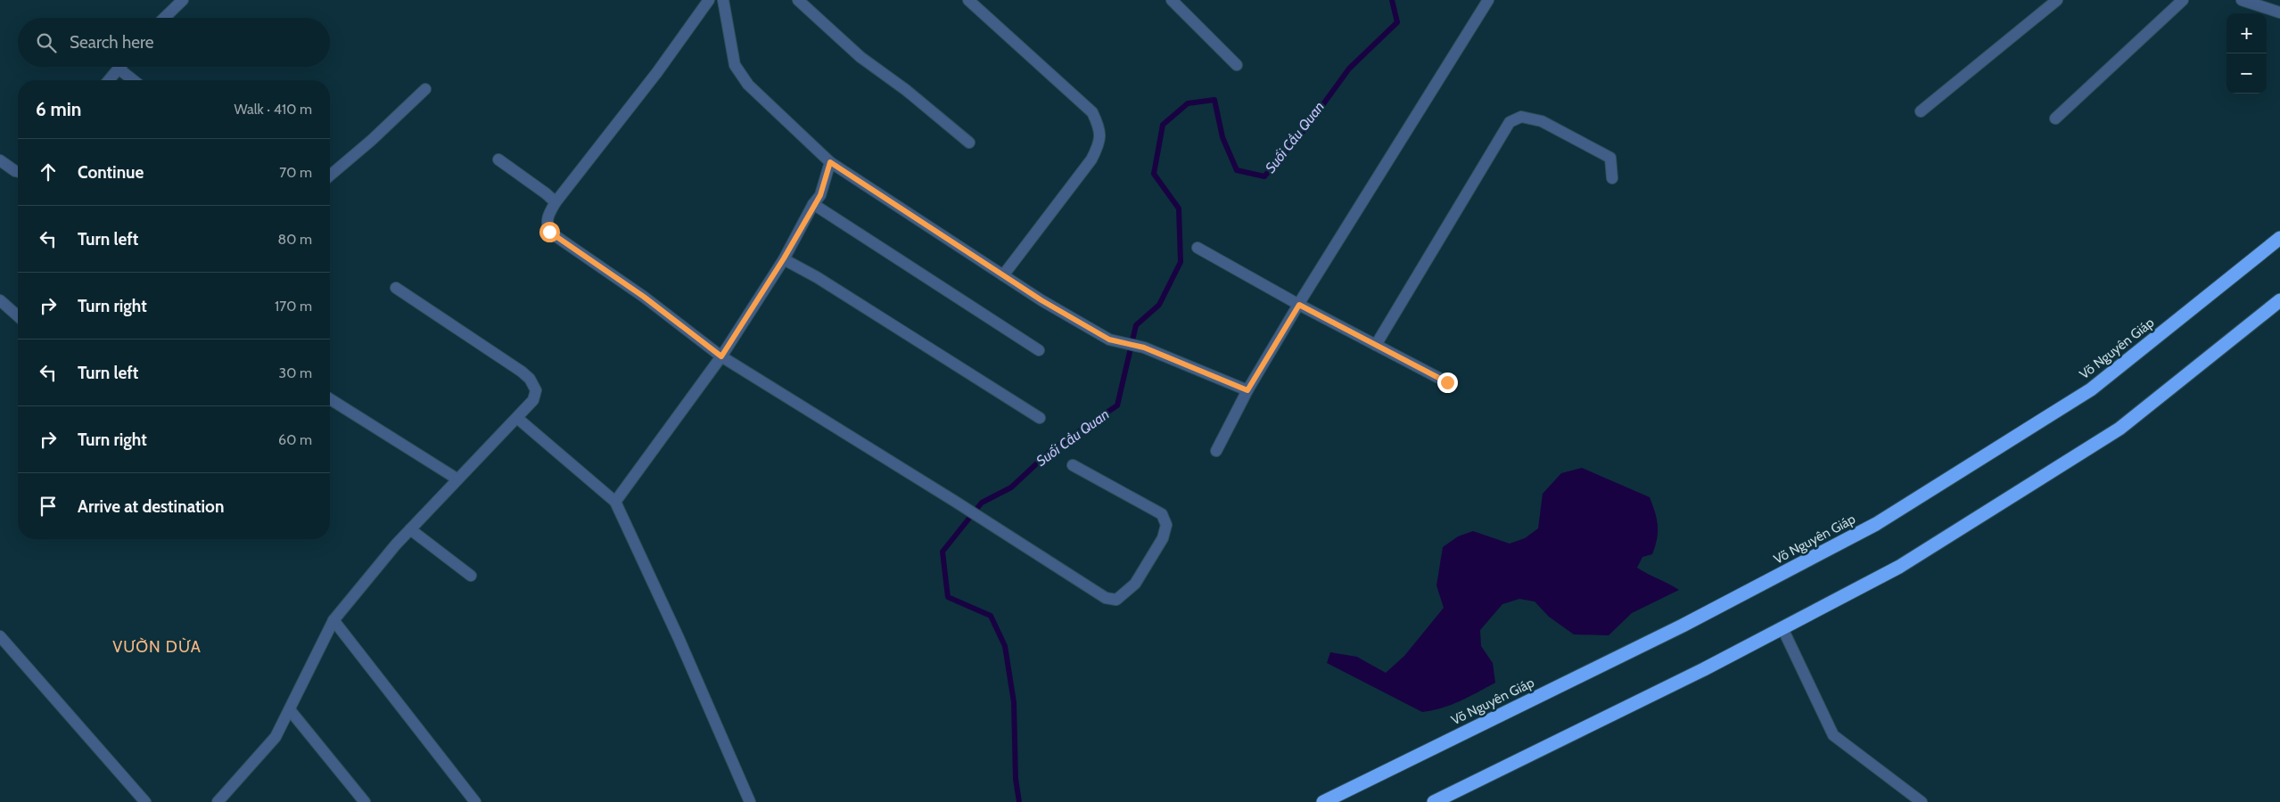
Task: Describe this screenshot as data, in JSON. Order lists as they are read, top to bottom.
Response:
{
  "streets": {
    "highway": ["Võ Nguyên Giáp"]
  },
  "districts": ["VƯỜN DỪA"],
  "water": ["Suối Cầu Quan"],
  "page": {
    "map_buttons": ["+", "−"],
    "search": "Search here",
    "heading": ["6 min", "Walk · 410 m"],
    "list": [
      ["Continue", "70 m"],
      ["Turn left", "80 m"],
      ["Turn right", "170 m"],
      ["Turn left", "30 m"],
      ["Turn right", "60 m"],
      "Arrive at destination"
    ]
  }
}
